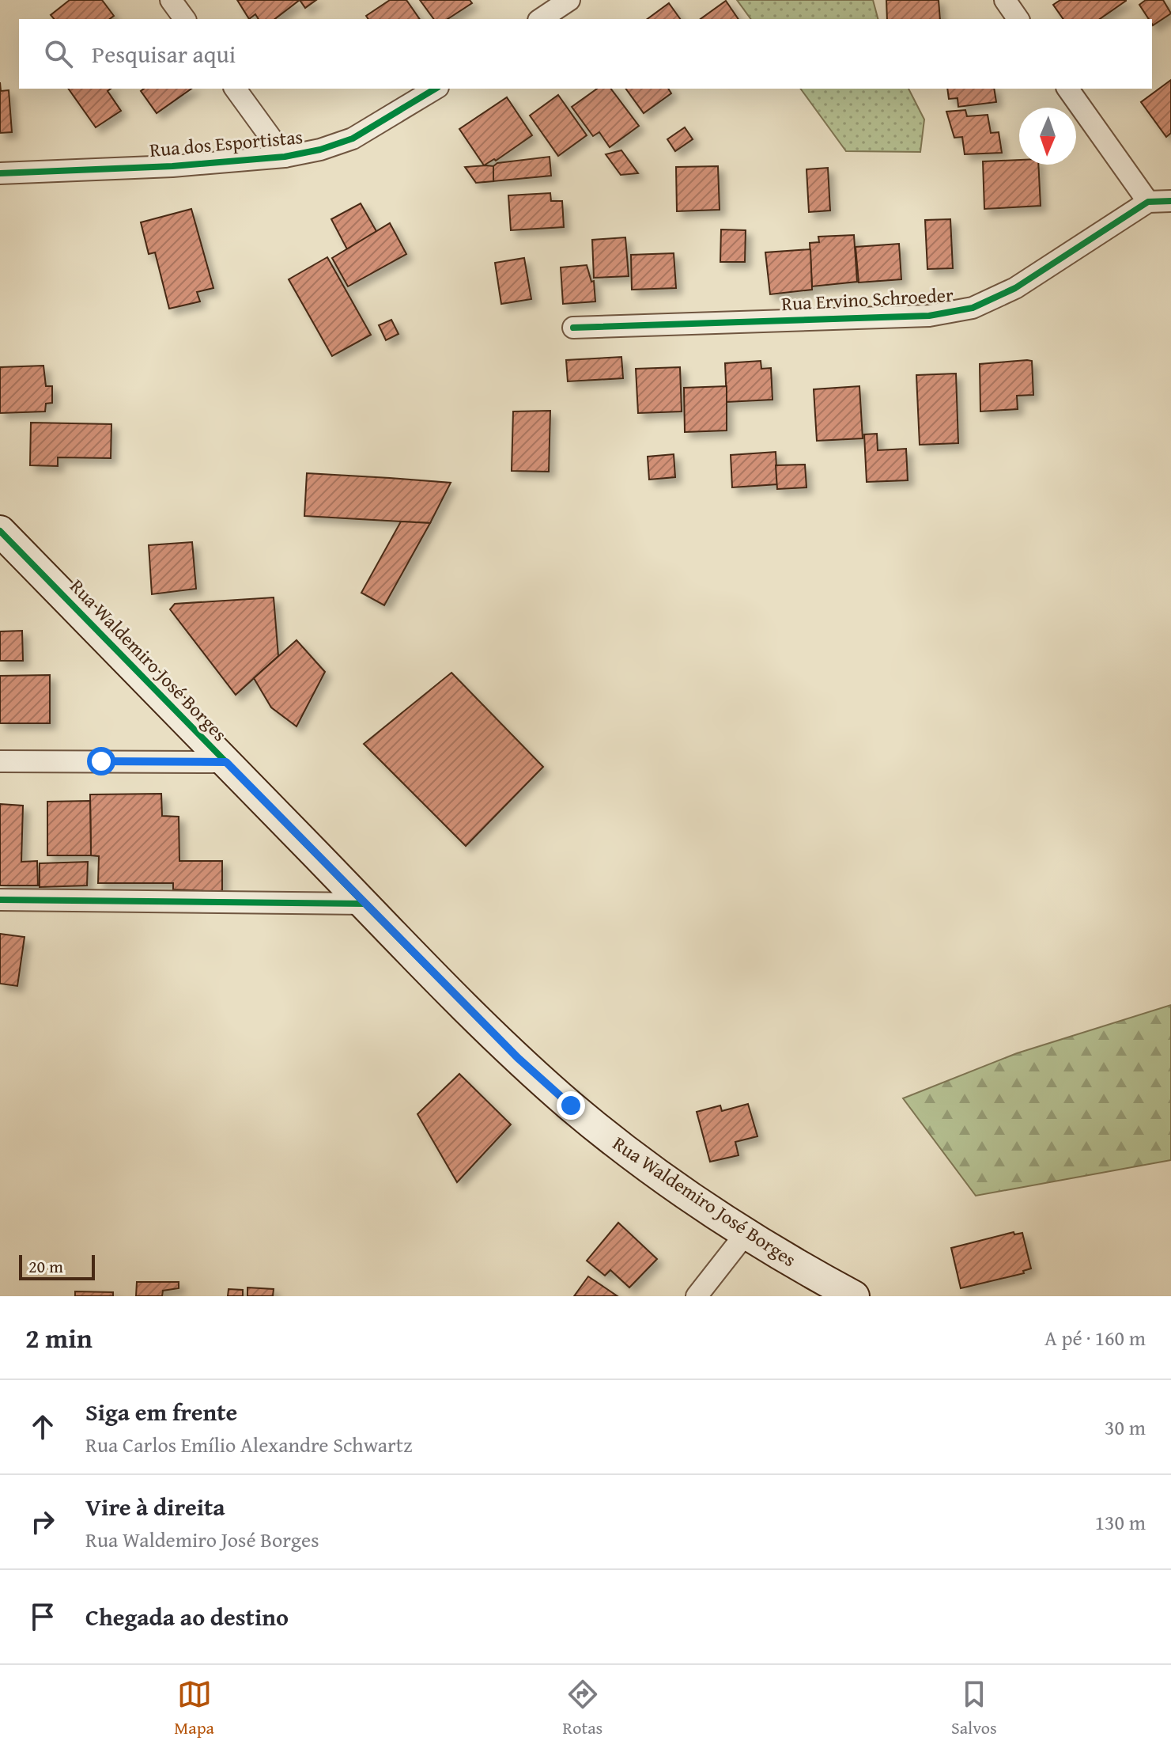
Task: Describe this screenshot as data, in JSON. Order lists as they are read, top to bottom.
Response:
{
  "streets": {
    "main road": ["Rua Waldemiro José Borges"],
    "street": ["Rua dos Esportistas", "Rua Ervino Schroeder"]
  },
  "scale_bar": "20 m",
  "north": "bottom",
  "page": {
    "search": "Pesquisar aqui",
    "scale": "20 m",
    "heading": ["2 min", "A pé · 160 m"],
    "list": [
      ["Siga em frente", "Rua Carlos Emílio Alexandre Schwartz", "30 m"],
      ["Vire à direita", "Rua Waldemiro José Borges", "130 m"],
      "Chegada ao destino"
    ],
    "nav": ["Mapa", "Rotas", "Salvos"]
  }
}
